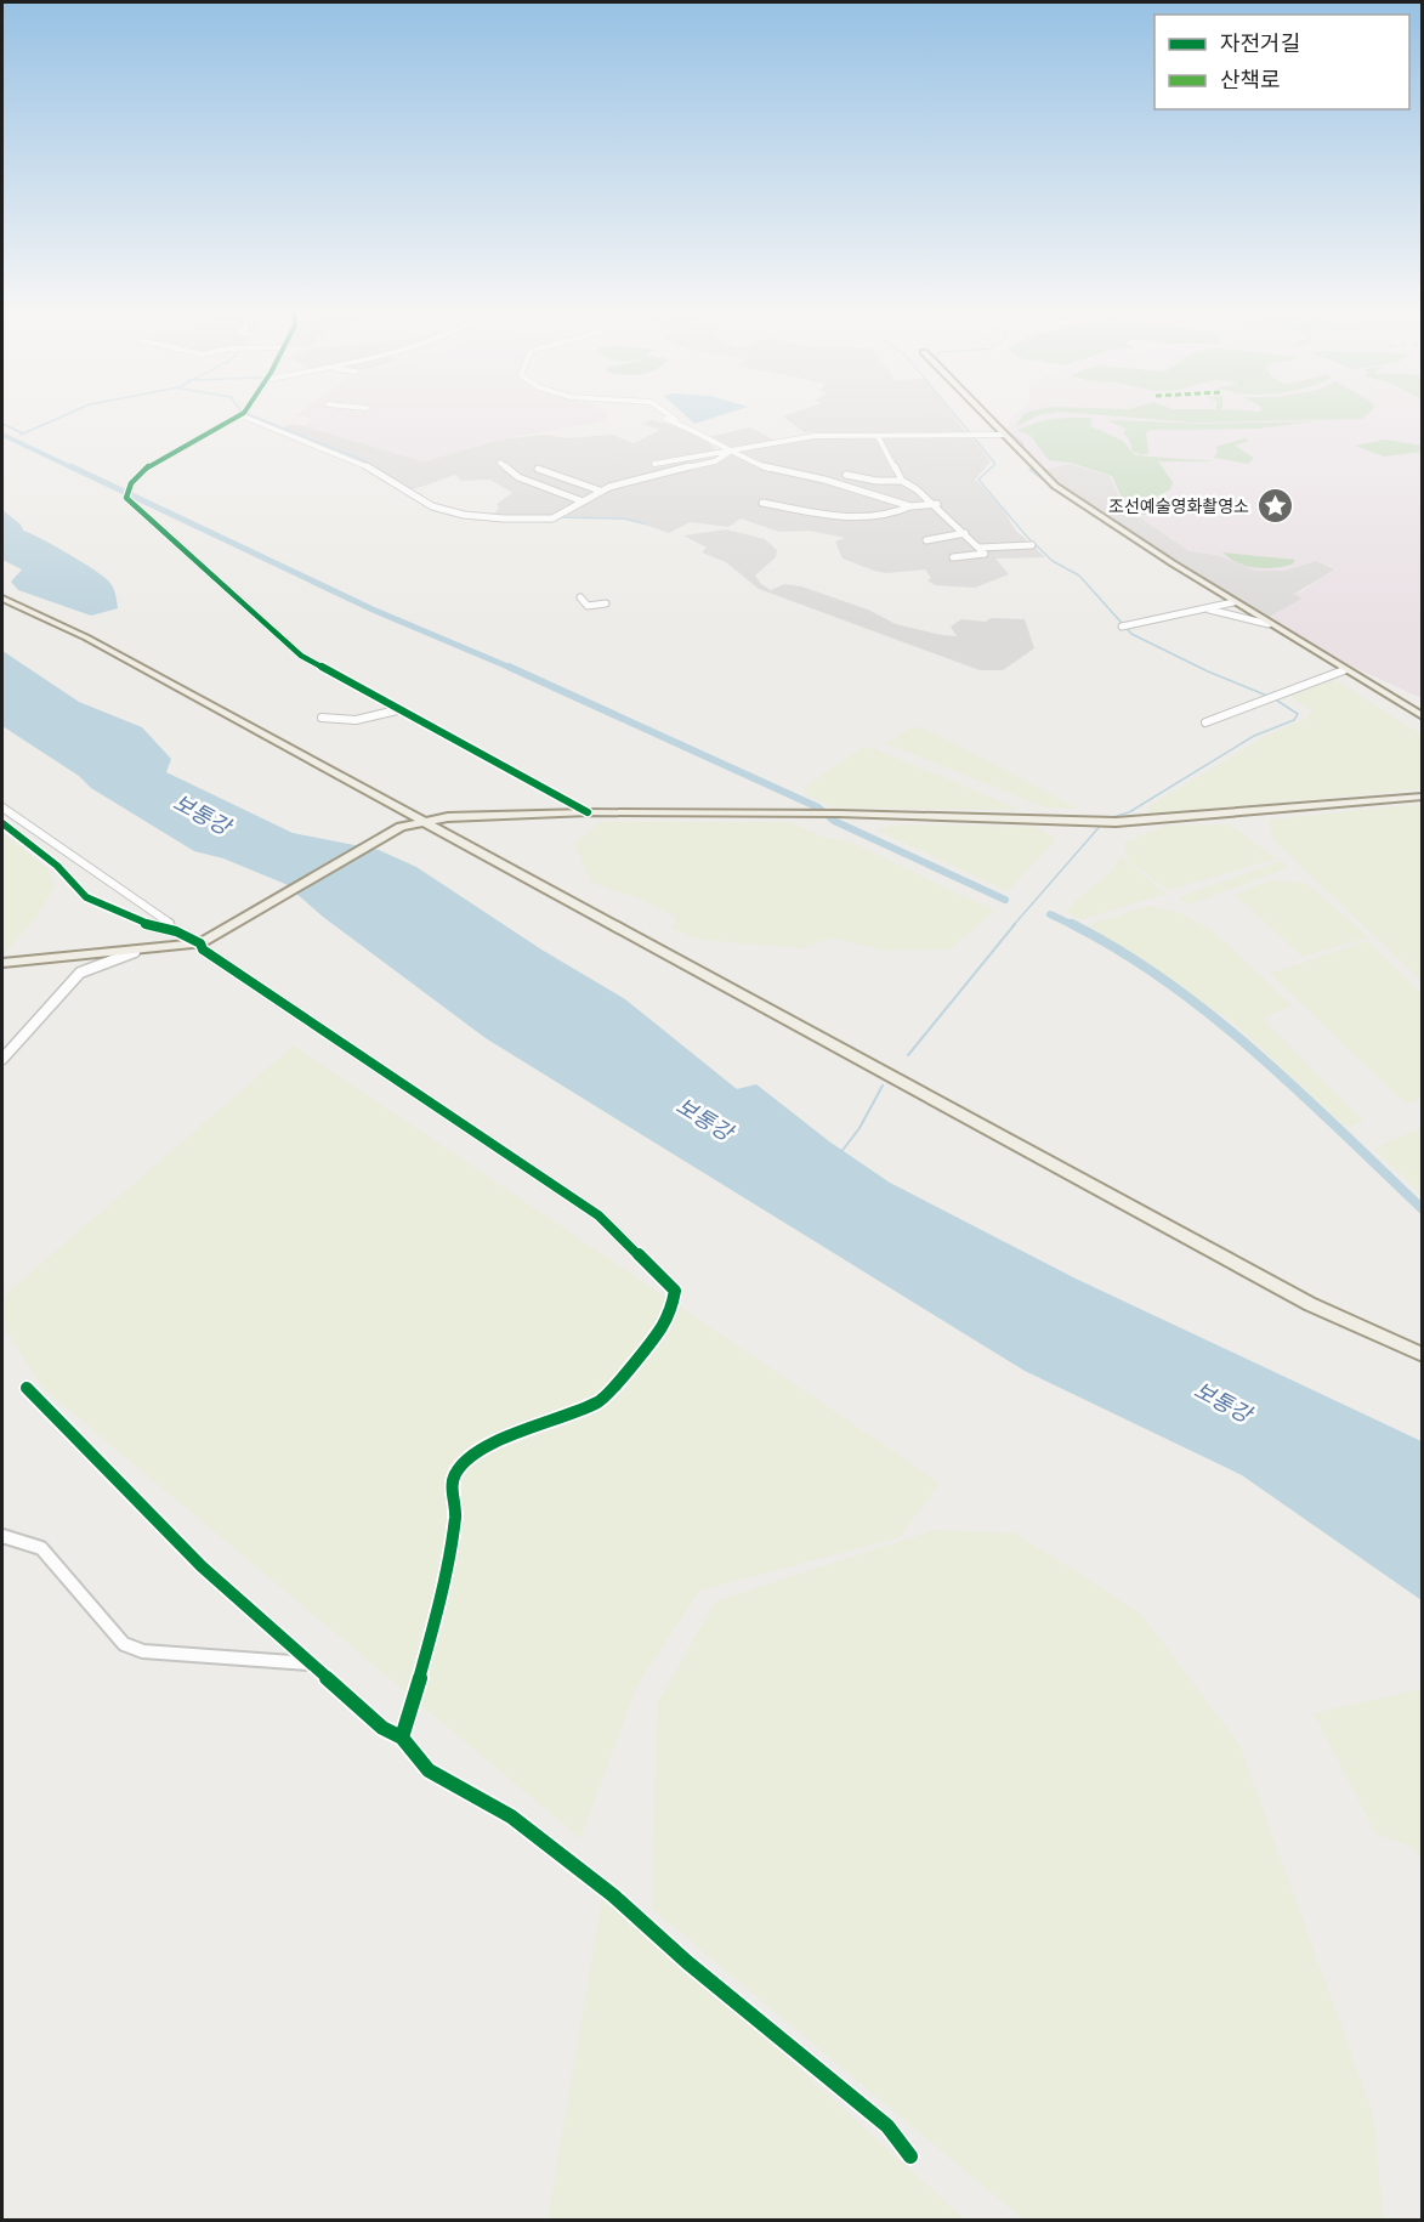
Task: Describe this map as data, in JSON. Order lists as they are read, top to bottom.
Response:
{
  "water": ["보통강"],
  "places": {
    "place": ["조선예술영화촬영소"]
  },
  "legend": ["자전거길", "산책로"]
}
